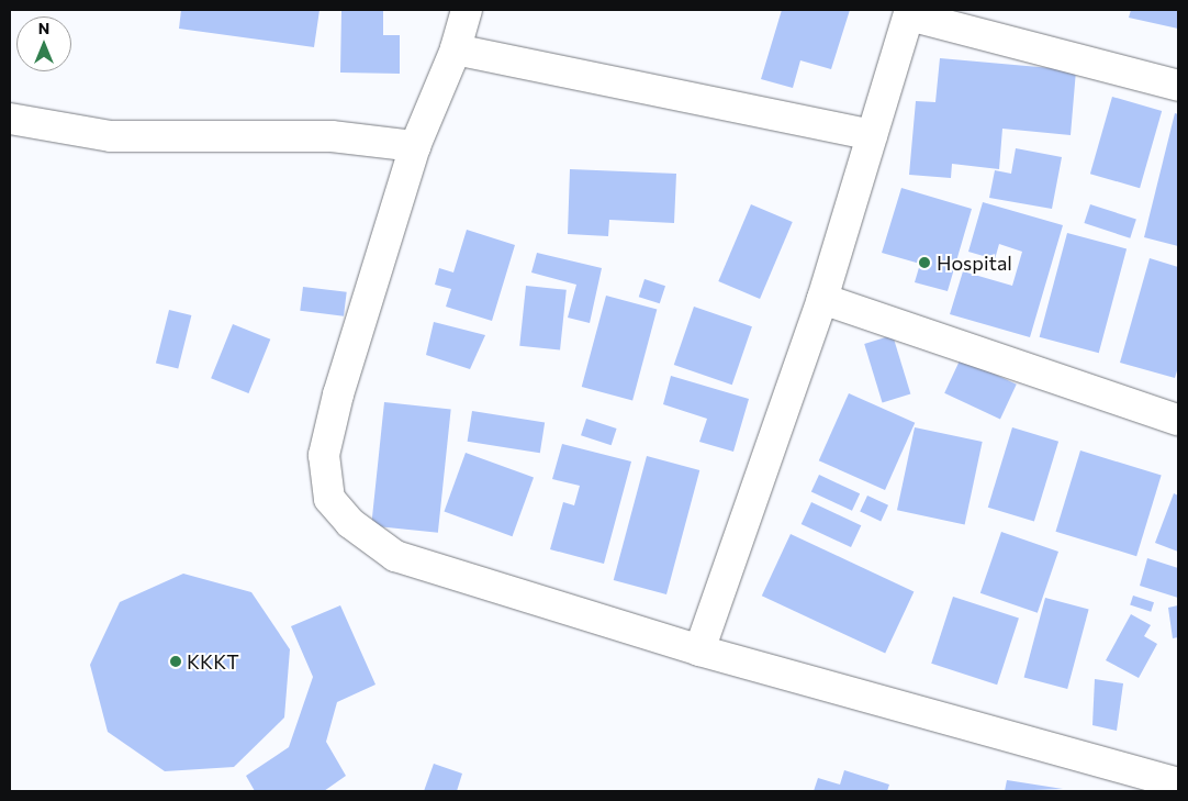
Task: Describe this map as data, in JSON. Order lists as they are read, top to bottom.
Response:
{
  "places": ["Hospital", "KKKT"],
  "north": "top"
}
